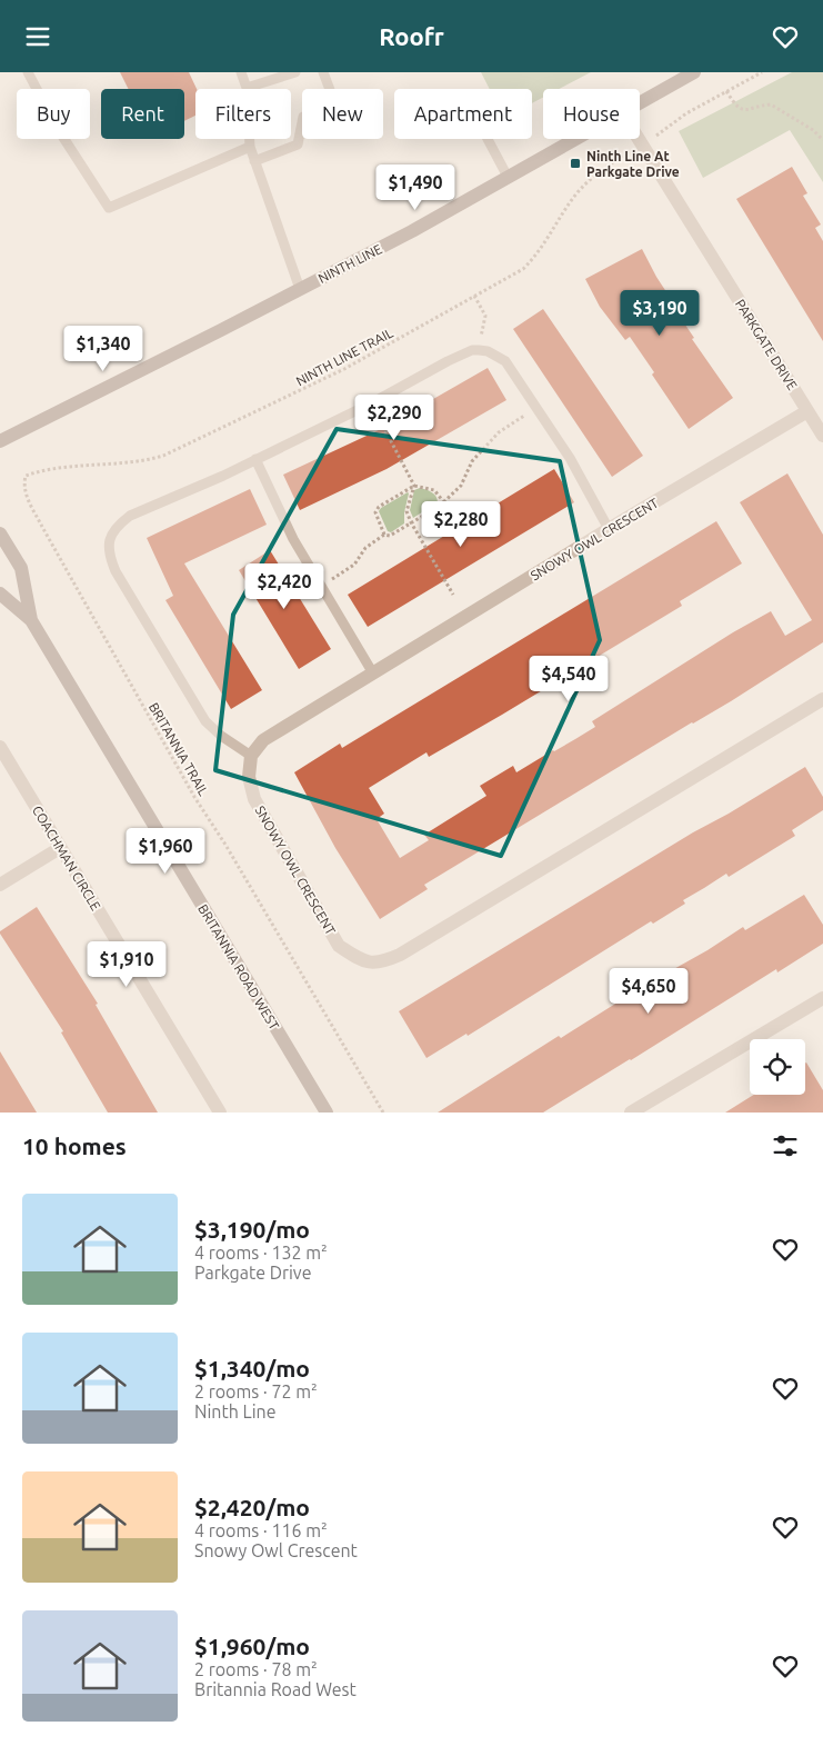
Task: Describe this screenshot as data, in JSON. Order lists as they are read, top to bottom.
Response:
{
  "streets": {
    "main road": ["NINTH LINE", "BRITANNIA ROAD WEST"],
    "street": ["PARKGATE DRIVE", "SNOWY OWL CRESCENT", "COACHMAN CIRCLE"],
    "path": ["NINTH LINE TRAIL", "BRITANNIA TRAIL"]
  },
  "crossings": [
    ["PARKGATE DRIVE", "SNOWY OWL CRESCENT"],
    ["NINTH LINE TRAIL", "BRITANNIA TRAIL"]
  ],
  "places": {
    "transit": ["Ninth Line At Parkgate Drive"]
  },
  "page": {
    "header": "Roofr",
    "chip": [
      "Buy",
      "Rent",
      "Filters",
      "New",
      "Apartment",
      "House"
    ],
    "price": [
      "$1,490",
      "$3,190",
      "$1,340",
      "$2,290",
      "$2,280",
      "$2,420",
      "$4,540",
      "$1,960",
      "$1,910",
      "$4,650"
    ],
    "heading": "10 homes",
    "list": [
      {
        "name": "$3,190/mo",
        "note": "4 rooms · 132 m² · Parkgate Drive"
      },
      {
        "name": "$1,340/mo",
        "note": "2 rooms · 72 m² · Ninth Line"
      },
      {
        "name": "$2,420/mo",
        "note": "4 rooms · 116 m² · Snowy Owl Crescent"
      },
      {
        "name": "$1,960/mo",
        "note": "2 rooms · 78 m² · Britannia Road West"
      }
    ]
  }
}
